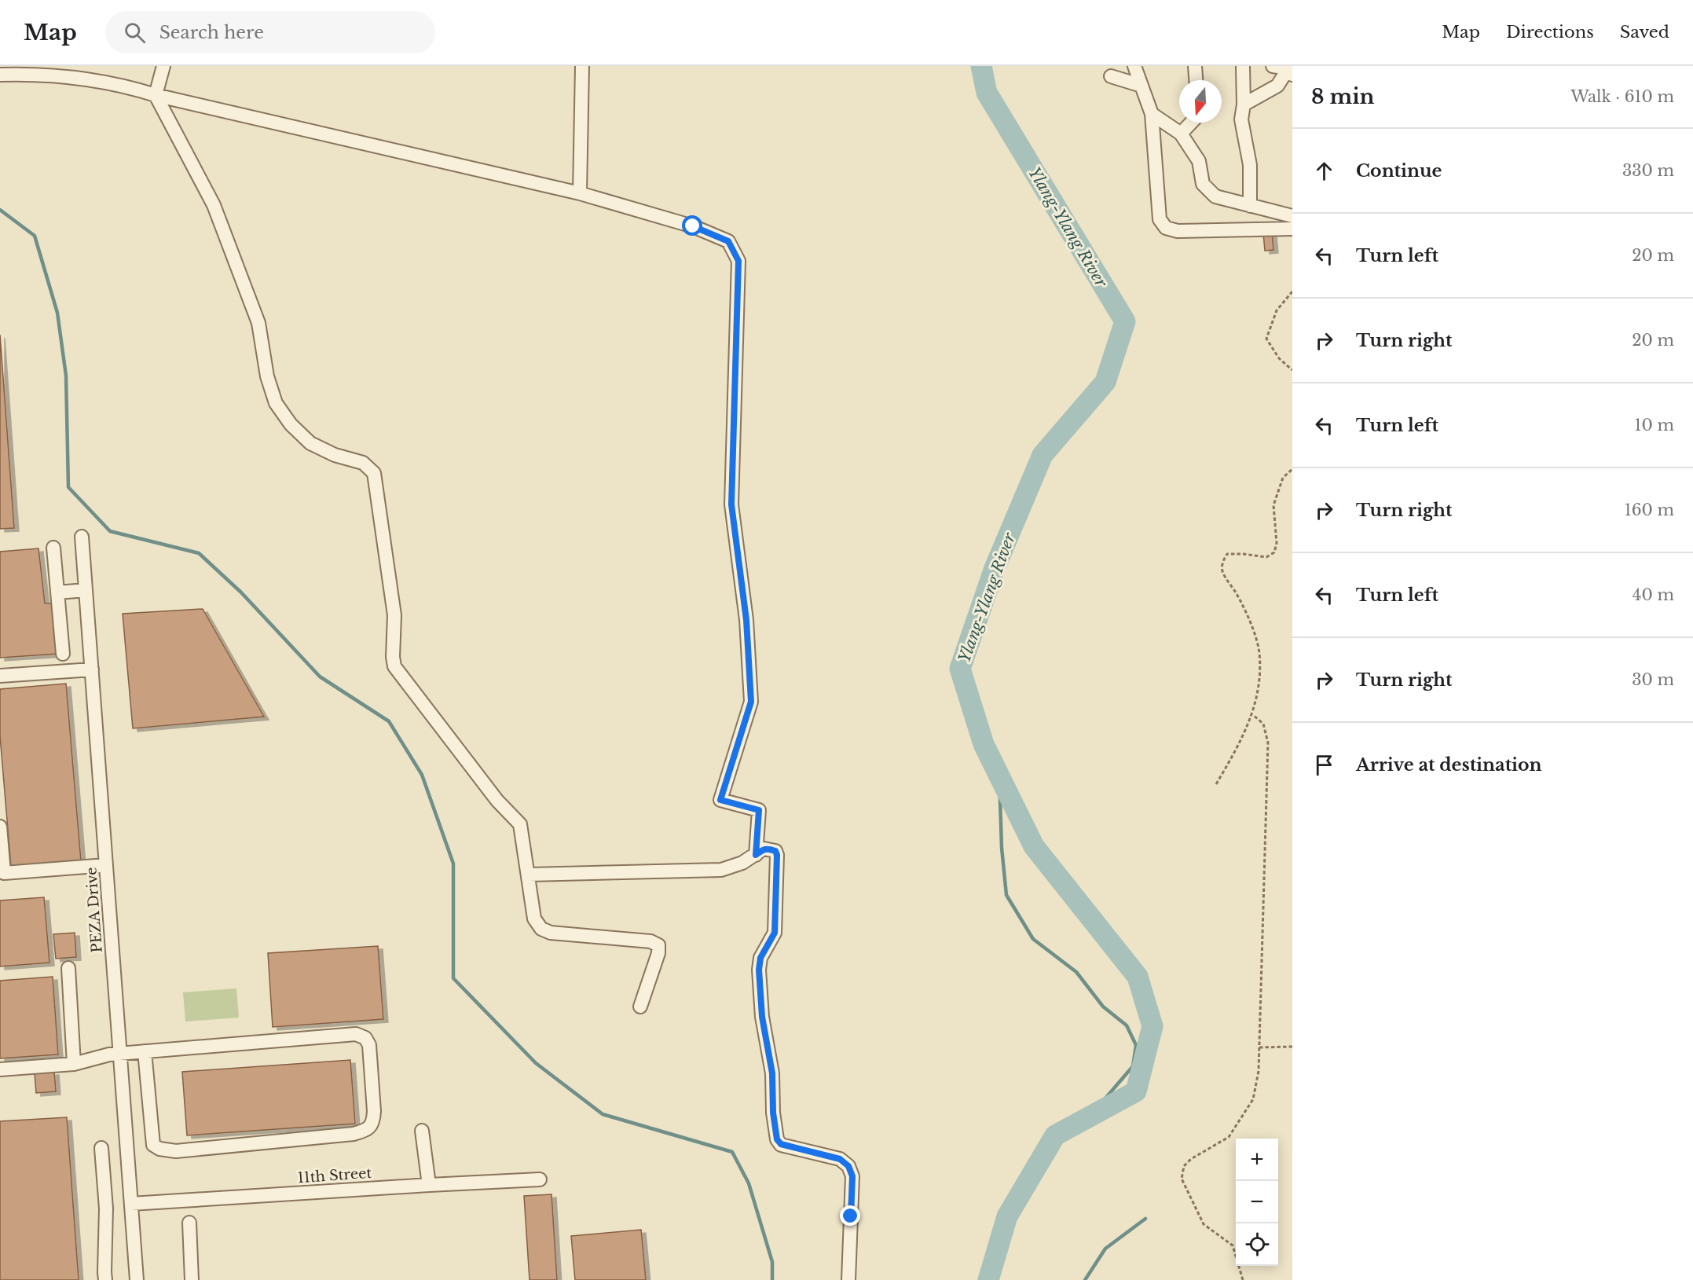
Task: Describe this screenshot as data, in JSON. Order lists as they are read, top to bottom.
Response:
{
  "streets": {
    "street": ["PEZA Drive", "11th Street"]
  },
  "crossings": [
    ["PEZA Drive", "11th Street"]
  ],
  "water": ["Ylang-Ylang River"],
  "north": "bottom",
  "page": {
    "header": "Map",
    "search": "Search here",
    "nav": ["Map", "Directions", "Saved"],
    "heading": ["8 min", "Walk · 610 m"],
    "list": [
      ["Continue", "330 m"],
      ["Turn left", "20 m"],
      ["Turn right", "20 m"],
      ["Turn left", "10 m"],
      ["Turn right", "160 m"],
      ["Turn left", "40 m"],
      ["Turn right", "30 m"],
      "Arrive at destination"
    ],
    "map_buttons": ["+", "−"]
  }
}
